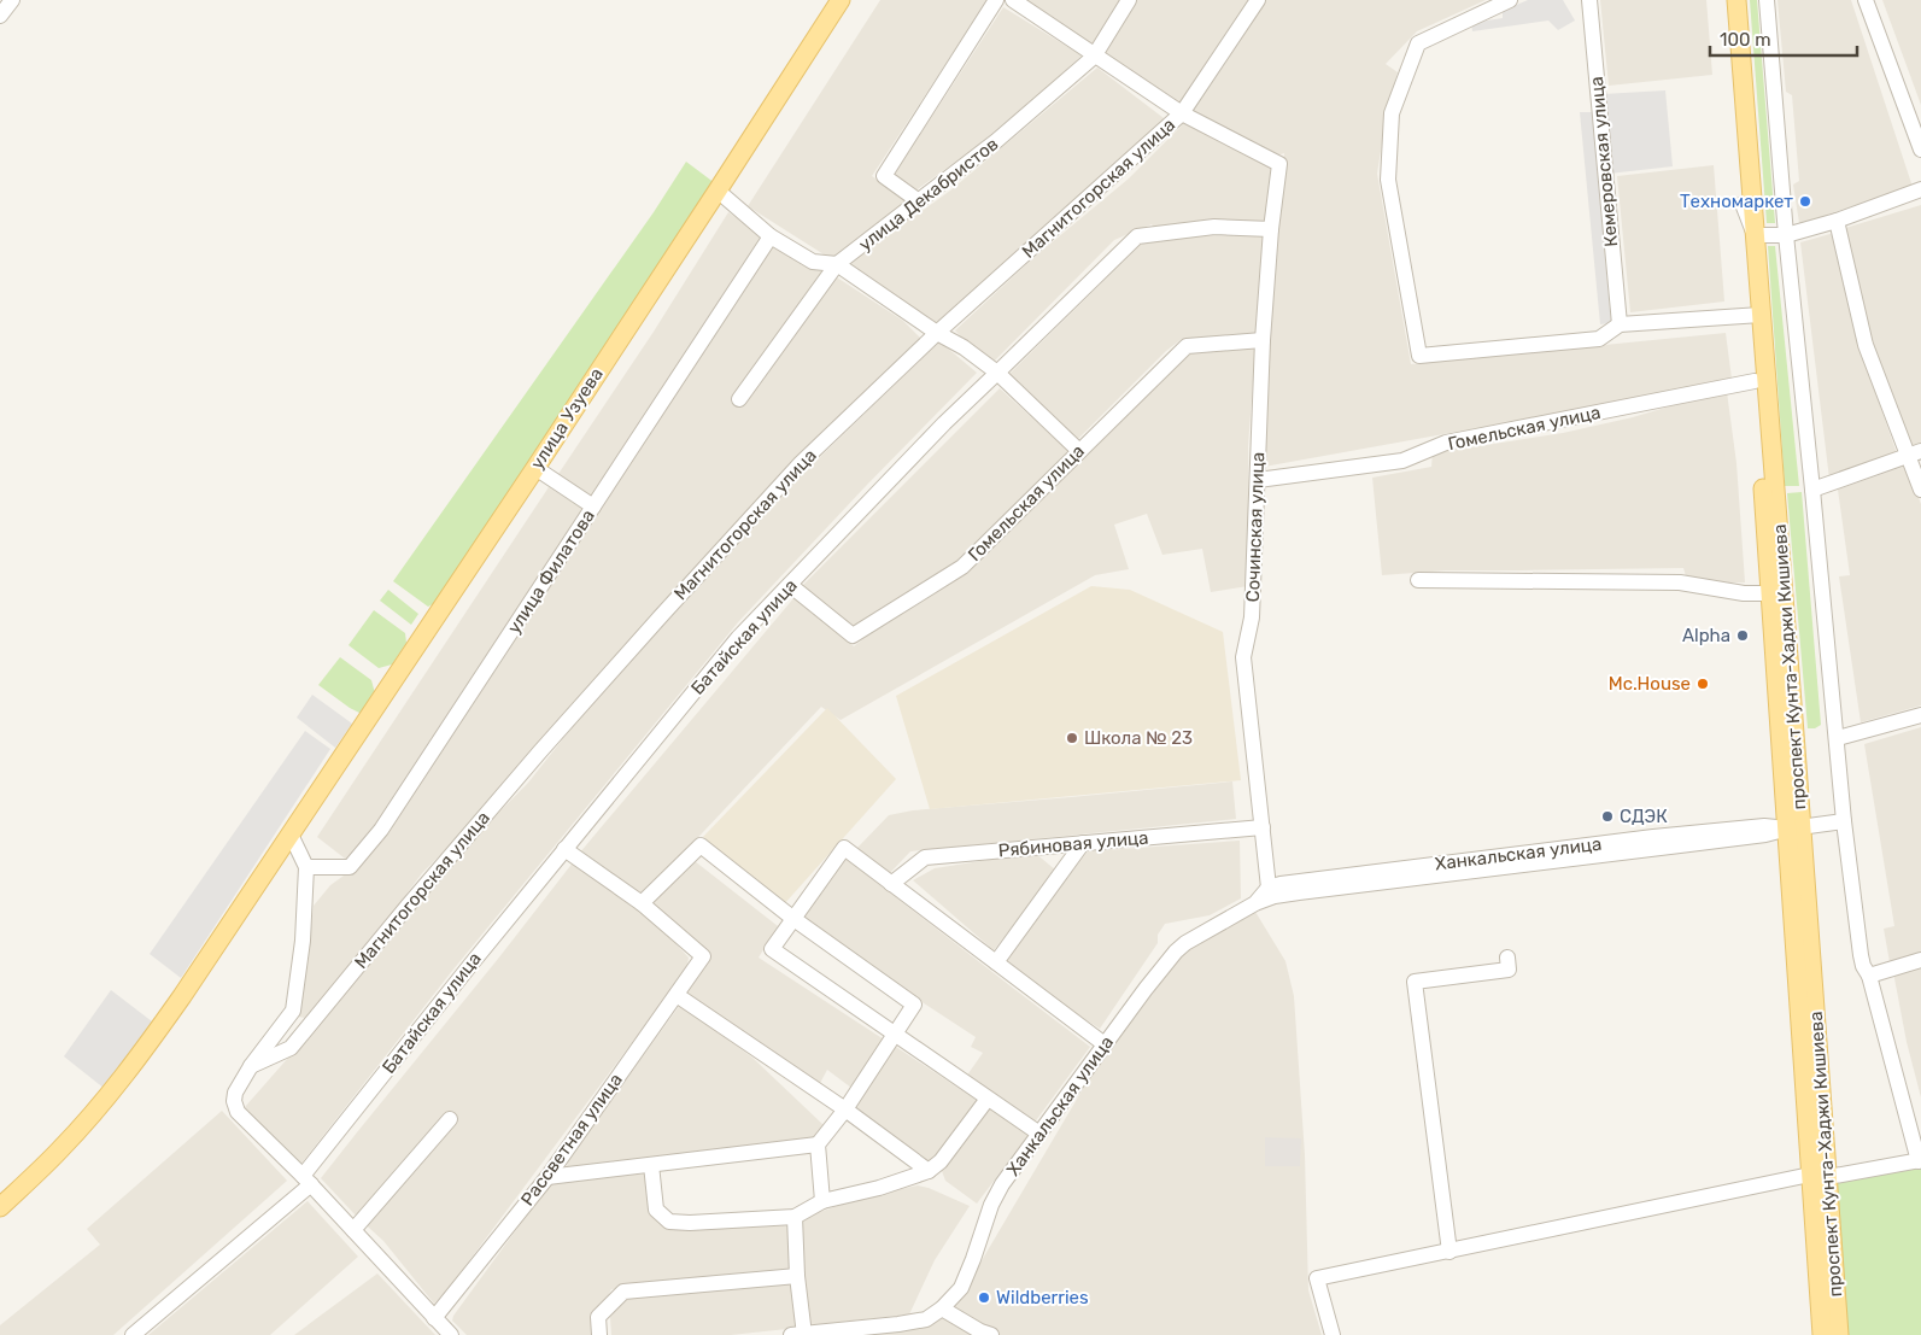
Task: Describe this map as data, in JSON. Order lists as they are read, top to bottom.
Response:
{
  "streets": {
    "main road": ["улица Узуева", "проспект Кунта-Хаджи Кишиева"],
    "street": [
      "Кемеровская улица",
      "Магнитогорская улица",
      "улица Декабристов",
      "Гомельская улица",
      "Сочинская улица",
      "улица Филатова",
      "Батайская улица",
      "Рябиновая улица",
      "Ханкальская улица",
      "Рассветная улица"
    ]
  },
  "crossings": [
    ["Магнитогорская улица", "Сочинская улица"],
    ["Гомельская улица", "Сочинская улица"],
    ["Гомельская улица", "Батайская улица"],
    ["Гомельская улица", "проспект Кунта-Хаджи Кишиева"],
    ["Сочинская улица", "Батайская улица"],
    ["Сочинская улица", "Рябиновая улица"],
    ["Сочинская улица", "Ханкальская улица"],
    ["проспект Кунта-Хаджи Кишиева", "Ханкальская улица"]
  ],
  "places": [
    "Техномаркет",
    "Alpha",
    "Mc.House",
    "Школа № 23",
    "СДЭК",
    "Wildberries"
  ],
  "scale_bar": "100 m"
}
